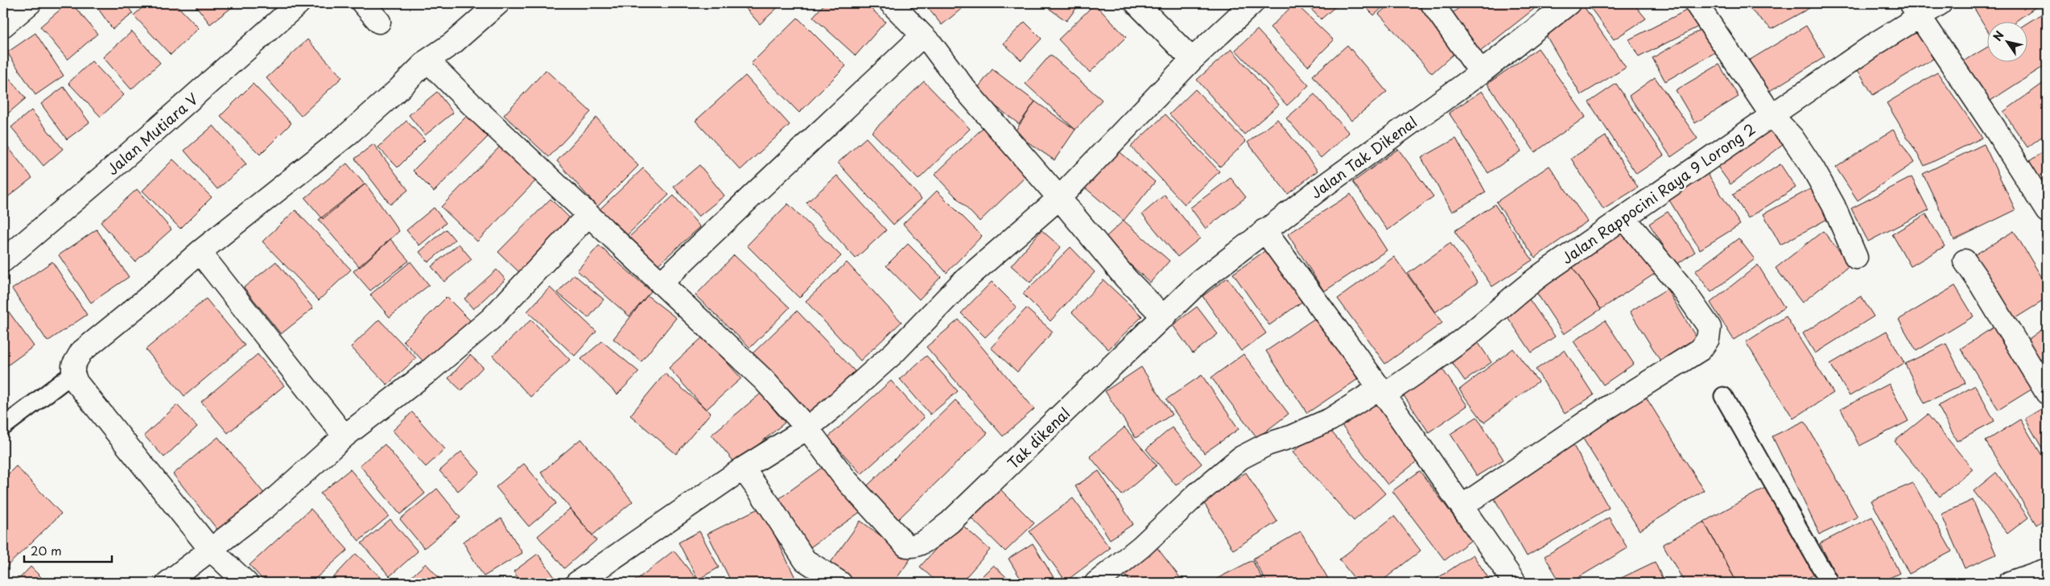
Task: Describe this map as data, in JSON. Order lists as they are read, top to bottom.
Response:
{
  "streets": {
    "street": [
      "Jalan Mutiara V",
      "Jalan Tak Dikenal",
      "Jalan Rappocini Raya 9 Lorong 2",
      "Tak dikenal"
    ]
  },
  "crossings": [
    ["Jalan Tak Dikenal", "Tak dikenal"]
  ],
  "scale_bar": "20 m",
  "north": "top left"
}
